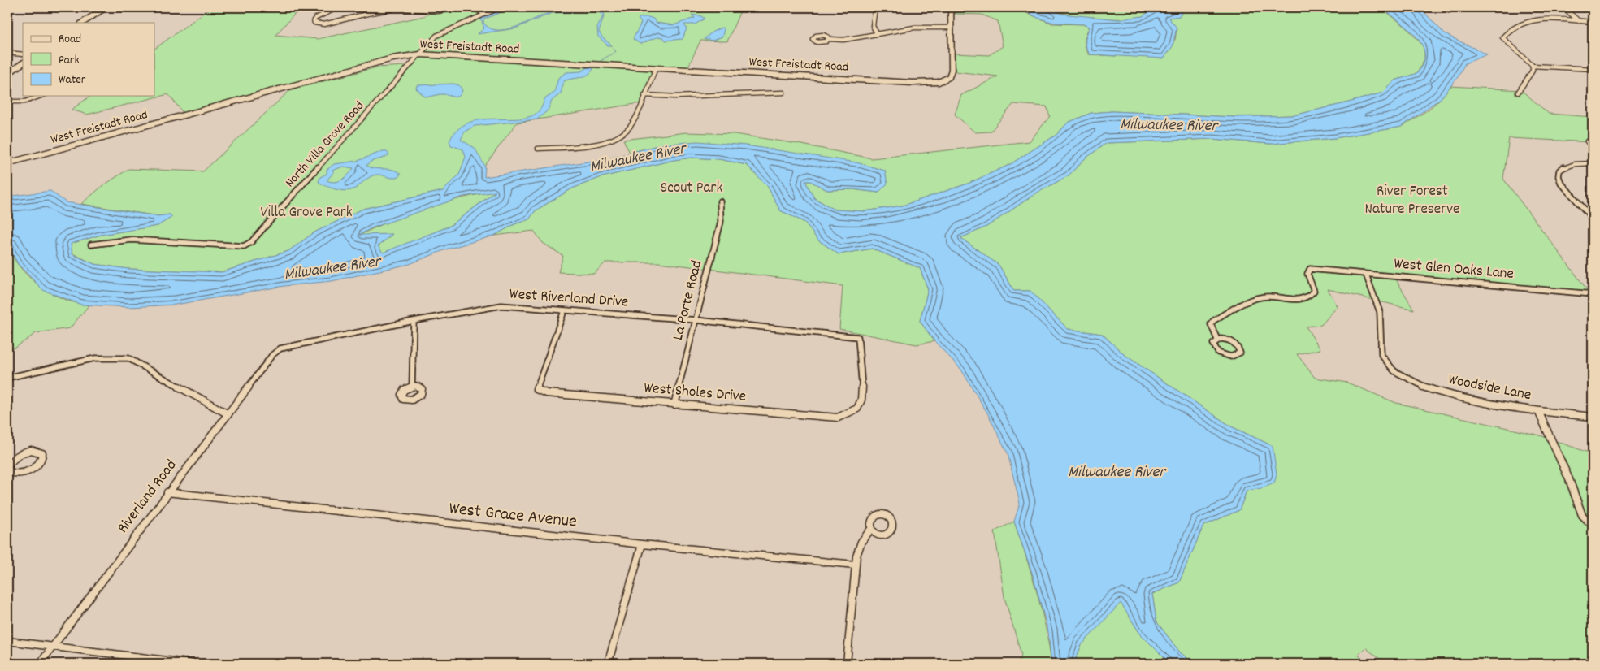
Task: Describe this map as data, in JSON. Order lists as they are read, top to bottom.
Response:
{
  "streets": {
    "street": [
      "West Freistadt Road",
      "North Villa Grove Road",
      "West Glen Oaks Lane",
      "West Riverland Drive",
      "La Porte Road",
      "Woodside Lane",
      "West Sholes Drive",
      "Riverland Road",
      "West Grace Avenue"
    ]
  },
  "crossings": [
    ["West Freistadt Road", "North Villa Grove Road"],
    ["West Glen Oaks Lane", "Woodside Lane"],
    ["West Riverland Drive", "La Porte Road"],
    ["West Riverland Drive", "West Sholes Drive"],
    ["West Riverland Drive", "Riverland Road"],
    ["La Porte Road", "West Sholes Drive"],
    ["Riverland Road", "West Grace Avenue"]
  ],
  "water": ["Milwaukee River"],
  "parks": ["Scout Park", "River Forest Nature Preserve", "Villa Grove Park"],
  "legend": ["Road", "Park", "Water"]
}
